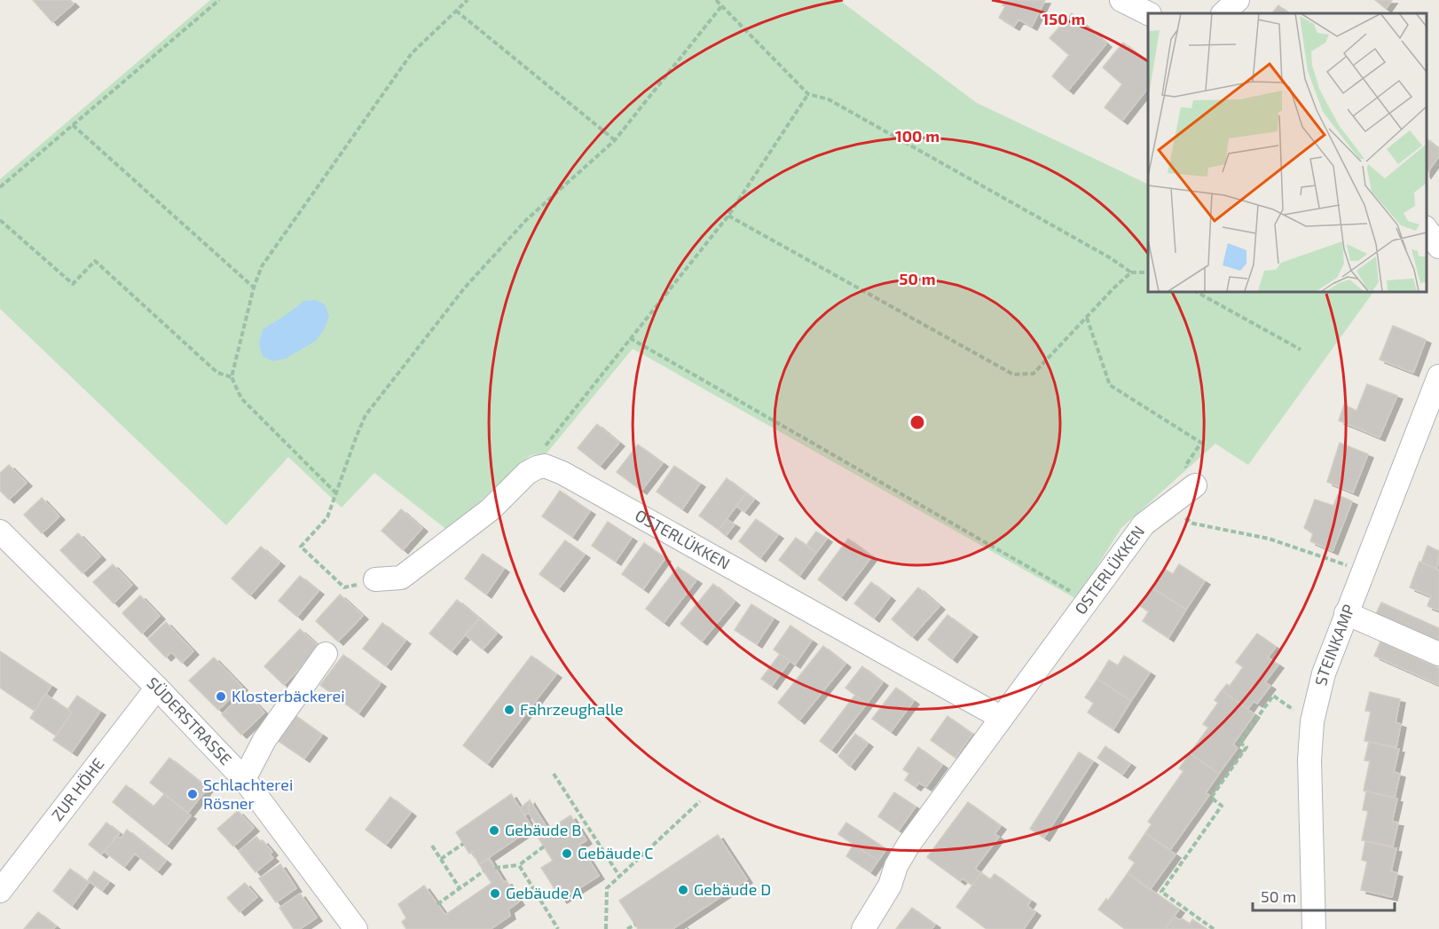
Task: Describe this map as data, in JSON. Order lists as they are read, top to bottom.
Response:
{
  "streets": {
    "street": [
      "OSTERLÜKKEN",
      "STEINKAMP",
      "SÜDERSTRASSE",
      "ZUR HÖHE"
    ]
  },
  "crossings": [
    ["SÜDERSTRASSE", "ZUR HÖHE"]
  ],
  "places": [
    "Klosterbäckerei",
    "Fahrzeughalle",
    "Schlachterei Rösner",
    "Gebäude B",
    "Gebäude C",
    "Gebäude D",
    "Gebäude A"
  ],
  "scale_bar": "50 m",
  "rings": ["150 m", "100 m", "50 m"]
}
